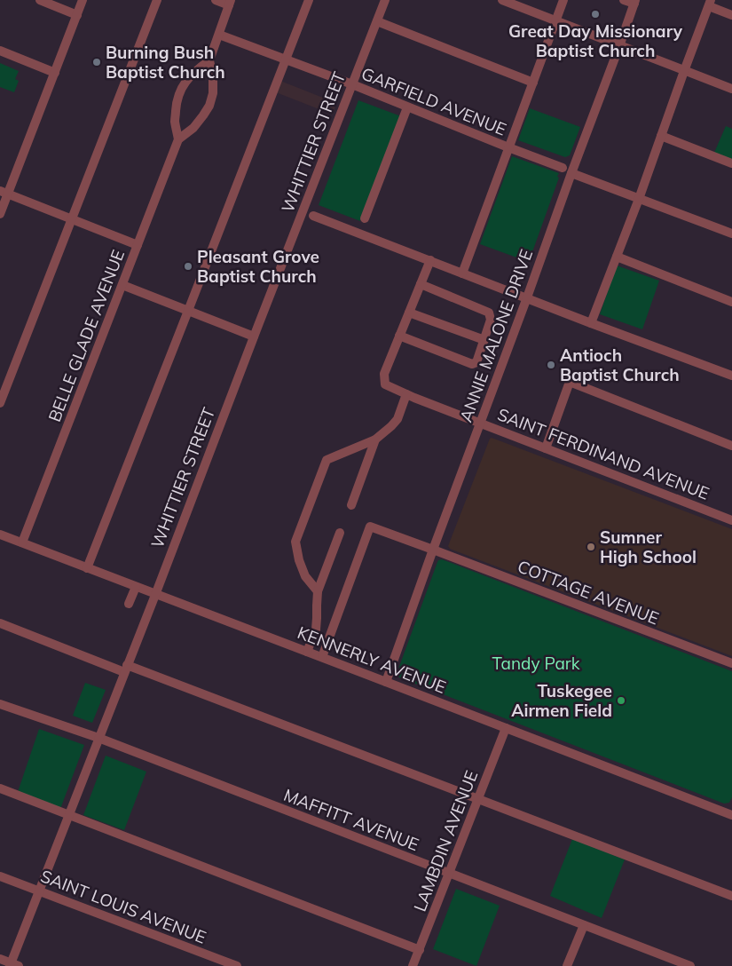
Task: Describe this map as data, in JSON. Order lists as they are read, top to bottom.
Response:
{
  "streets": {
    "street": [
      "GARFIELD AVENUE",
      "WHITTIER STREET",
      "BELLE GLADE AVENUE",
      "ANNIE MALONE DRIVE",
      "SAINT FERDINAND AVENUE",
      "COTTAGE AVENUE",
      "KENNERLY AVENUE",
      "MAFFITT AVENUE",
      "LAMBDIN AVENUE",
      "SAINT LOUIS AVENUE"
    ]
  },
  "crossings": [
    ["GARFIELD AVENUE", "WHITTIER STREET"],
    ["GARFIELD AVENUE", "BELLE GLADE AVENUE"],
    ["WHITTIER STREET", "KENNERLY AVENUE"],
    ["WHITTIER STREET", "MAFFITT AVENUE"],
    ["WHITTIER STREET", "SAINT LOUIS AVENUE"],
    ["BELLE GLADE AVENUE", "KENNERLY AVENUE"],
    ["ANNIE MALONE DRIVE", "SAINT FERDINAND AVENUE"],
    ["ANNIE MALONE DRIVE", "COTTAGE AVENUE"],
    ["ANNIE MALONE DRIVE", "KENNERLY AVENUE"],
    ["COTTAGE AVENUE", "KENNERLY AVENUE"],
    ["KENNERLY AVENUE", "LAMBDIN AVENUE"],
    ["MAFFITT AVENUE", "LAMBDIN AVENUE"]
  ],
  "parks": ["Tandy Park"],
  "places": [
    "Great Day Missionary Baptist Church",
    "Burning Bush Baptist Church",
    "Pleasant Grove Baptist Church",
    "Antioch Baptist Church",
    "Sumner High School",
    "Tuskegee Airmen Field"
  ]
}
